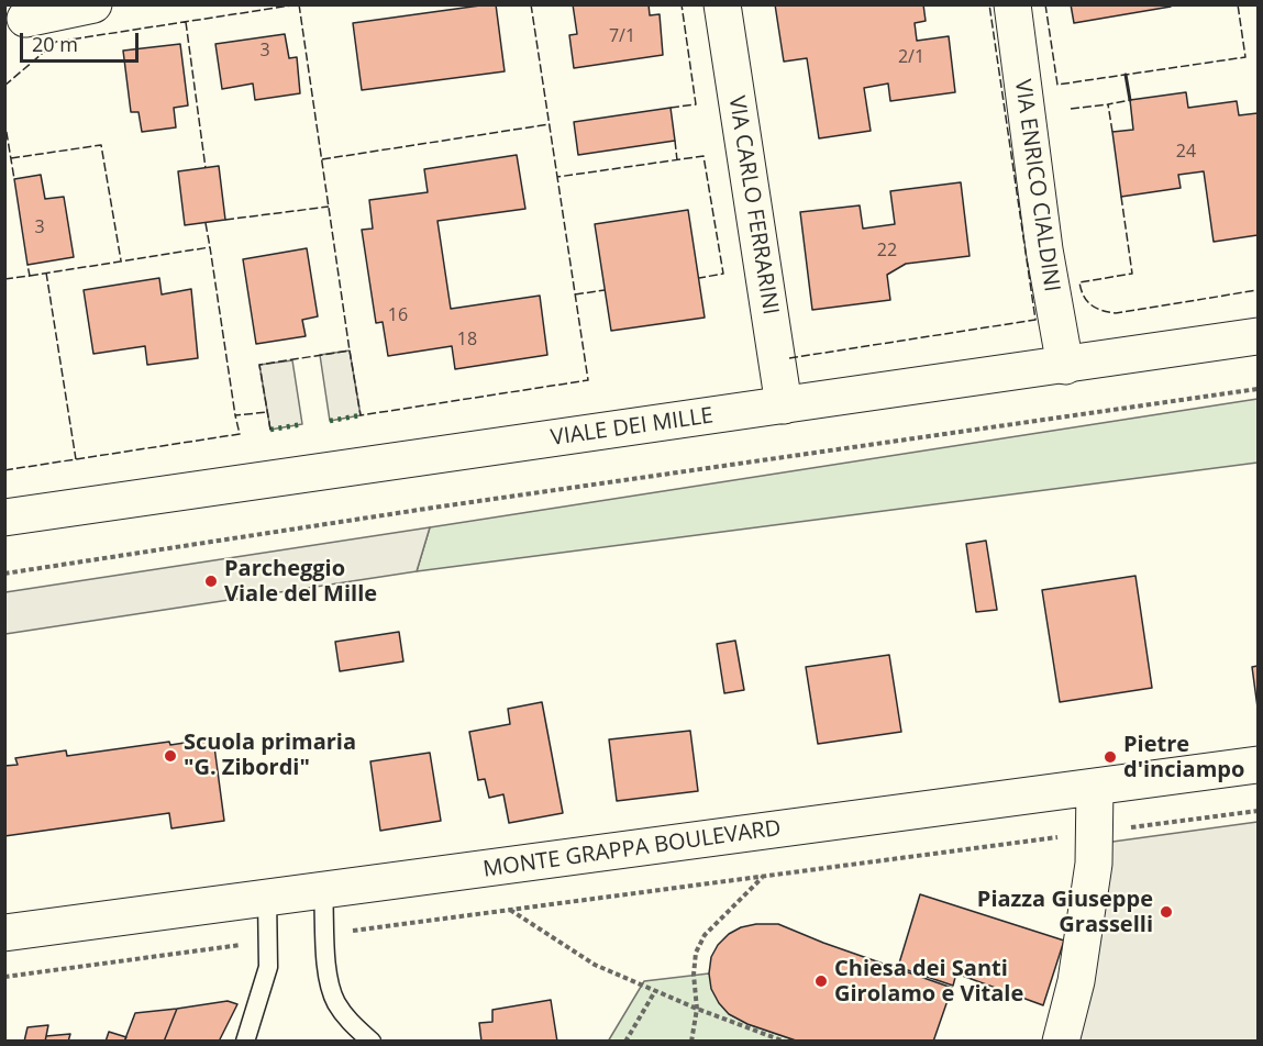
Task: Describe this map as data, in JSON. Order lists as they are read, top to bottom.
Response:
{
  "streets": {
    "street": [
      "VIA ENRICO CIALDINI",
      "VIA CARLO FERRARINI",
      "VIALE DEI MILLE",
      "MONTE GRAPPA BOULEVARD"
    ]
  },
  "crossings": [
    ["VIA ENRICO CIALDINI", "VIALE DEI MILLE"],
    ["VIA CARLO FERRARINI", "VIALE DEI MILLE"]
  ],
  "places": [
    "Parcheggio Viale del Mille",
    "Scuola primaria \"G. Zibordi\"",
    "Pietre d'inciampo",
    "Piazza Giuseppe Grasselli",
    "Chiesa dei Santi Girolamo e Vitale"
  ],
  "house_numbers": [
    "7/1",
    "3",
    "2/1",
    "24",
    "3",
    "22",
    "16",
    "18"
  ],
  "scale_bar": "20 m"
}
